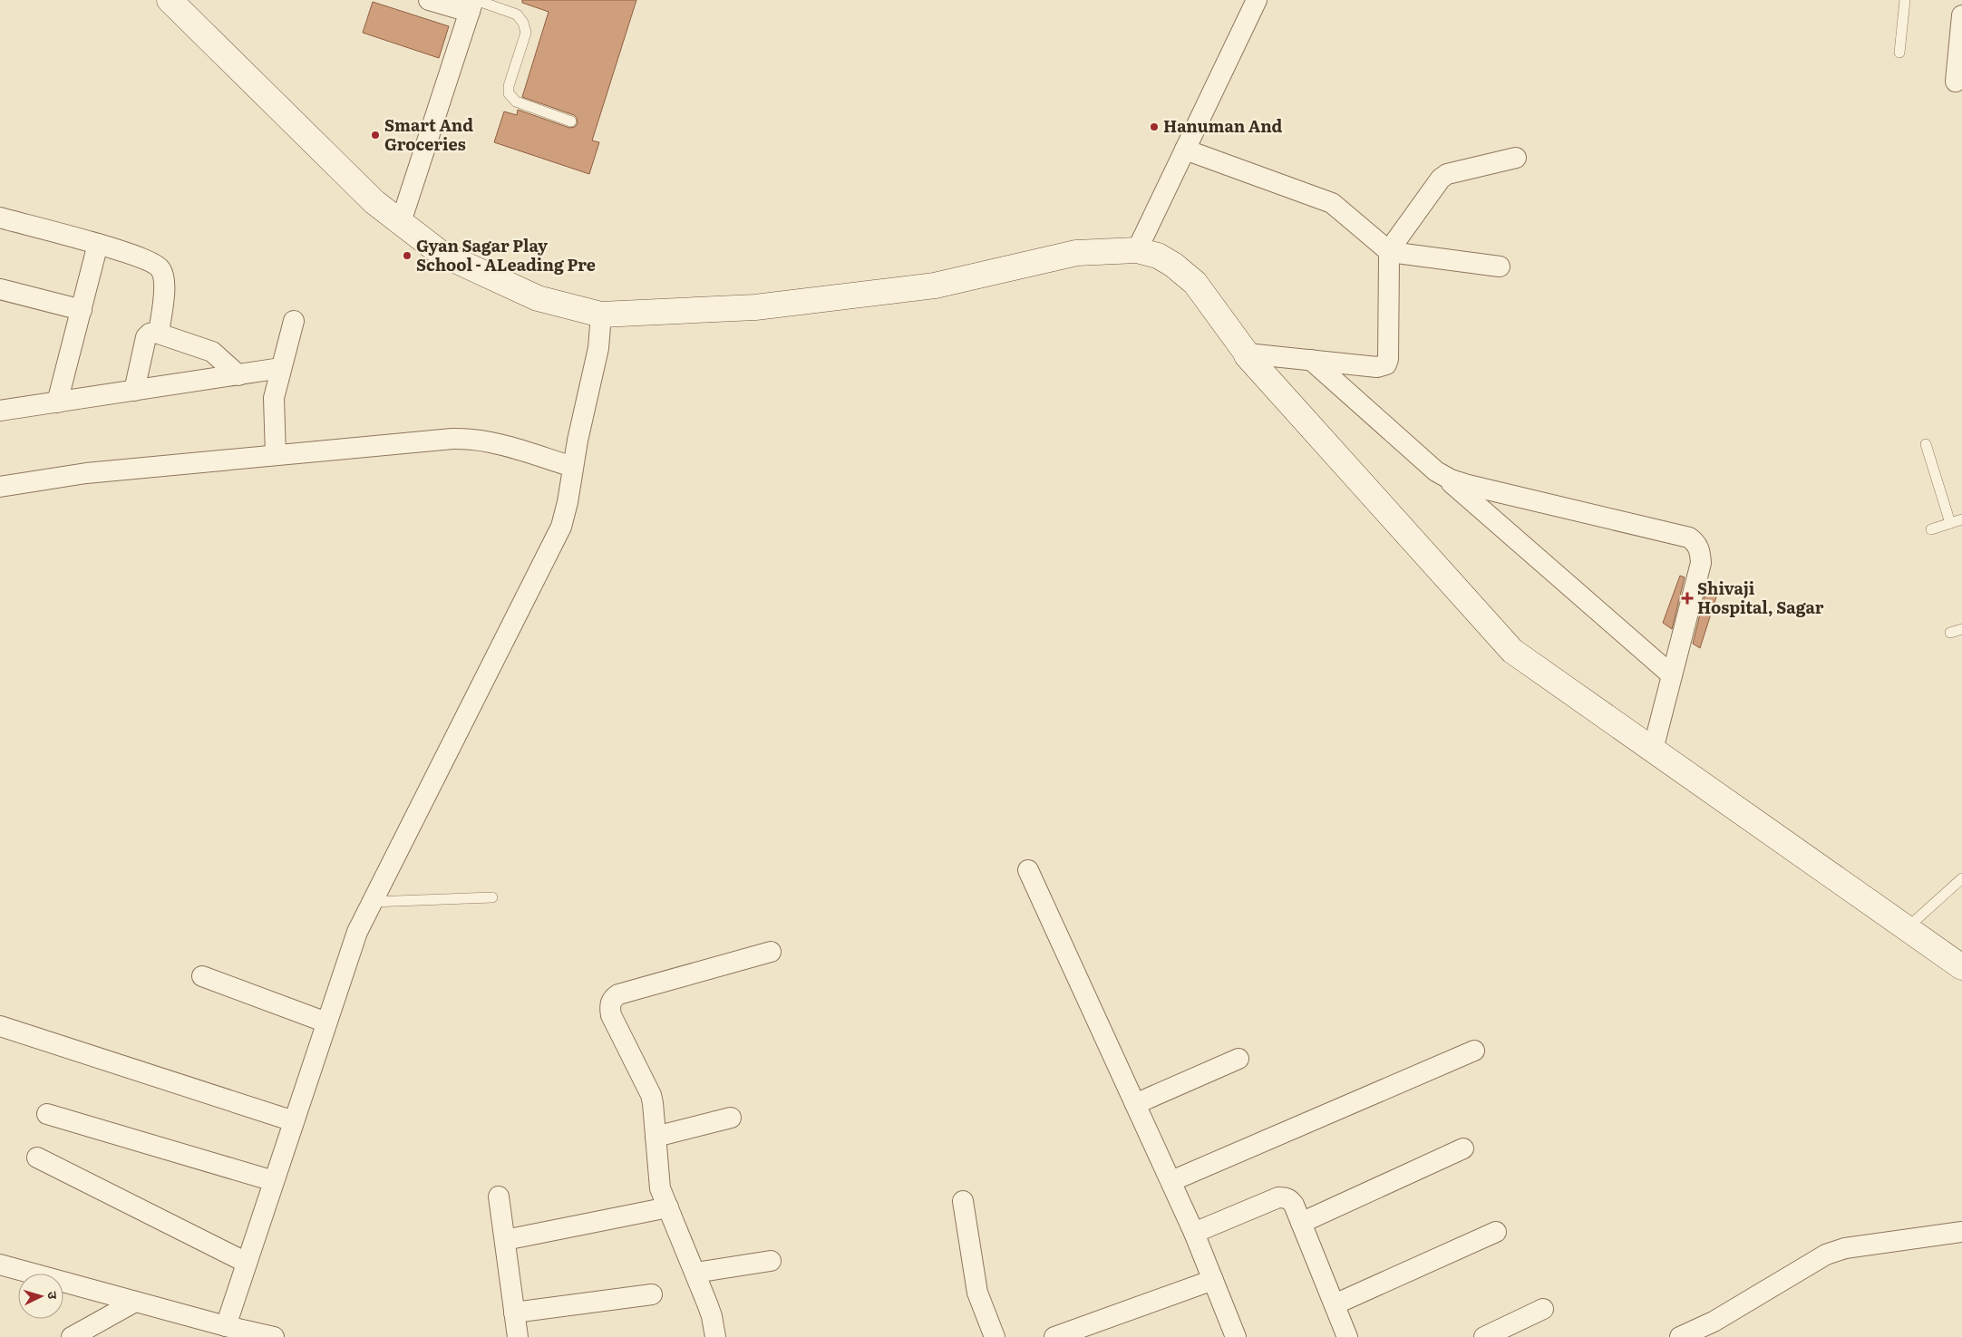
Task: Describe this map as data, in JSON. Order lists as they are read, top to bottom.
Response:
{
  "places": {
    "other": ["Hanuman And", "Smart And Groceries", "Gyan Sagar Play School - ALeading Pre"],
    "health": ["Shivaji Hospital, Sagar"]
  },
  "north": "right"
}
